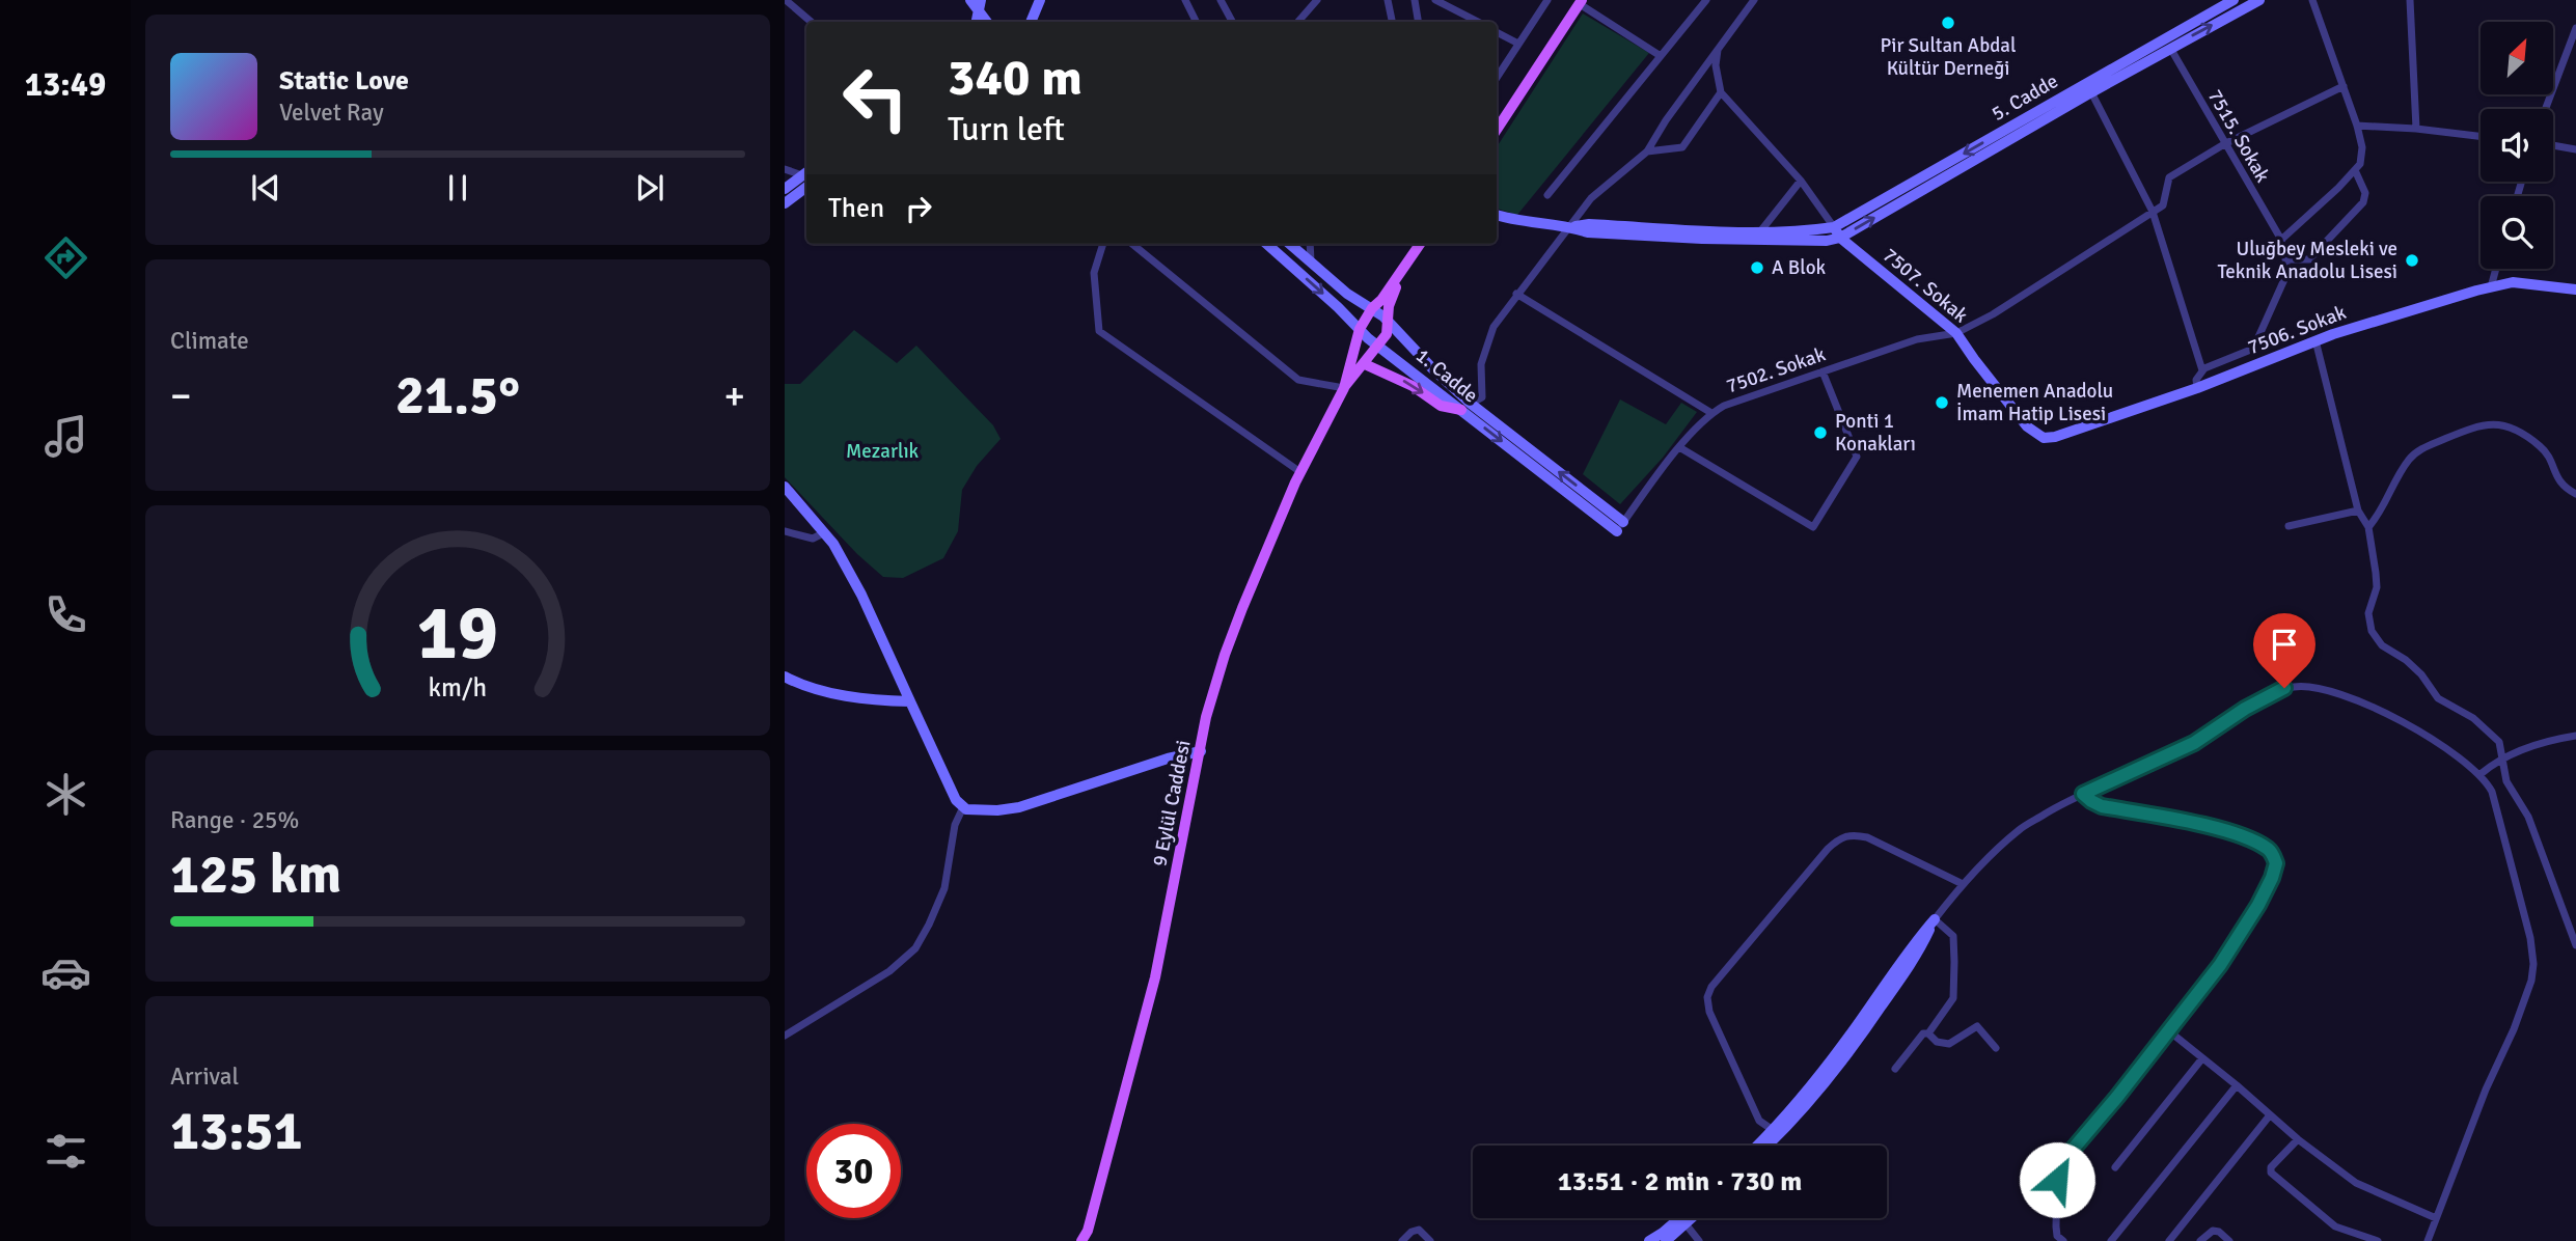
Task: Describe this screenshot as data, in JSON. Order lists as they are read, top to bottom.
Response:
{
  "streets": {
    "main road": ["9 Eylül Caddesi"],
    "street": [
      "5. Cadde",
      "7515. Sokak",
      "7507. Sokak",
      "7506. Sokak",
      "7502. Sokak",
      "1. Cadde"
    ]
  },
  "crossings": [
    ["5. Cadde", "7507. Sokak"],
    ["7507. Sokak", "7506. Sokak"],
    ["7507. Sokak", "7502. Sokak"],
    ["7502. Sokak", "1. Cadde"],
    ["1. Cadde", "9 Eylül Caddesi"]
  ],
  "parks": ["Mezarlık"],
  "places": [
    "Pir Sultan Abdal Kültür Derneği",
    "Uluğbey Mesleki ve Teknik Anadolu Lisesi",
    "A Blok",
    "Menemen Anadolu İmam Hatip Lisesi",
    "Ponti 1 Konakları"
  ],
  "north": "top right",
  "page": {
    "tabs": "13:49",
    "turn": ["340 m", "Turn left"],
    "song": ["Static Love", "Velvet Ray"],
    "then": "Then",
    "tile": [
      "Climate",
      ["Range · 25%", "125 km"],
      ["Arrival", "13:51"]
    ],
    "heat": ["−", "21.5°", "+"],
    "limit": "30",
    "trip": "13:51 · 2 min · 730 m",
    "gauge": ["19", "km/h"]
  }
}
